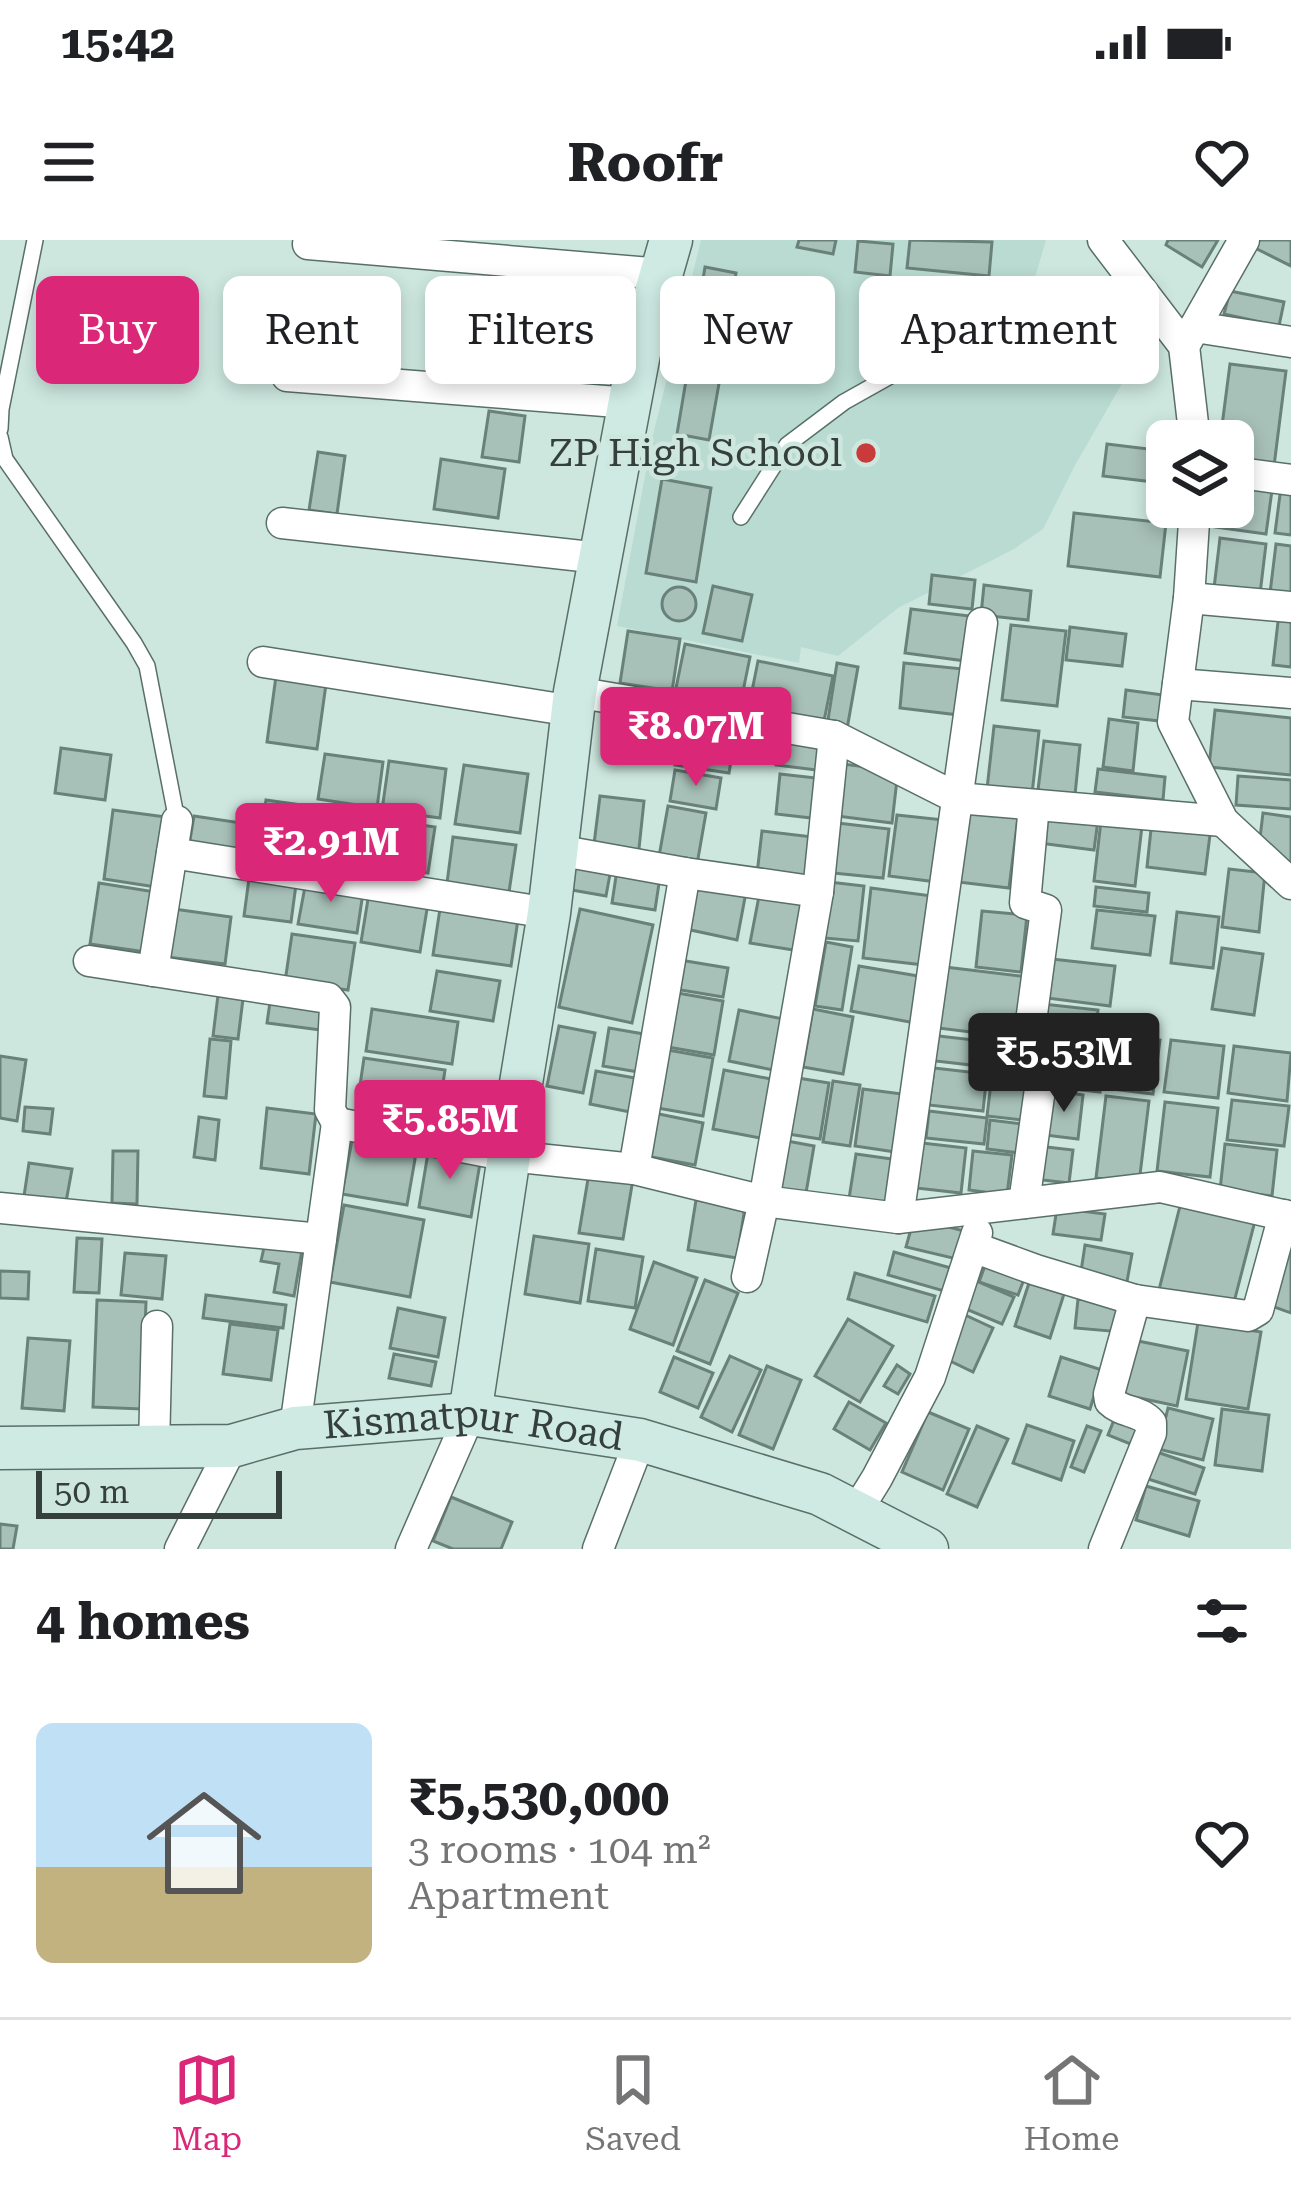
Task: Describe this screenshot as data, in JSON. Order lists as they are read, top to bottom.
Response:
{
  "streets": {
    "street": ["Kismatpur Road"]
  },
  "places": ["ZP High School"],
  "scale_bar": "50 m",
  "page": {
    "status": "15:42",
    "header": "Roofr",
    "chip": [
      "Buy",
      "Rent",
      "Filters",
      "New",
      "Apartment"
    ],
    "price": [
      "₹8.07M",
      "₹2.91M",
      "₹5.53M",
      "₹5.85M"
    ],
    "scale": "50 m",
    "heading": "4 homes",
    "list": [
      {
        "name": "₹5,530,000",
        "note": "3 rooms · 104 m² · Apartment"
      }
    ],
    "tabs": ["Map", "Saved", "Home"]
  }
}
